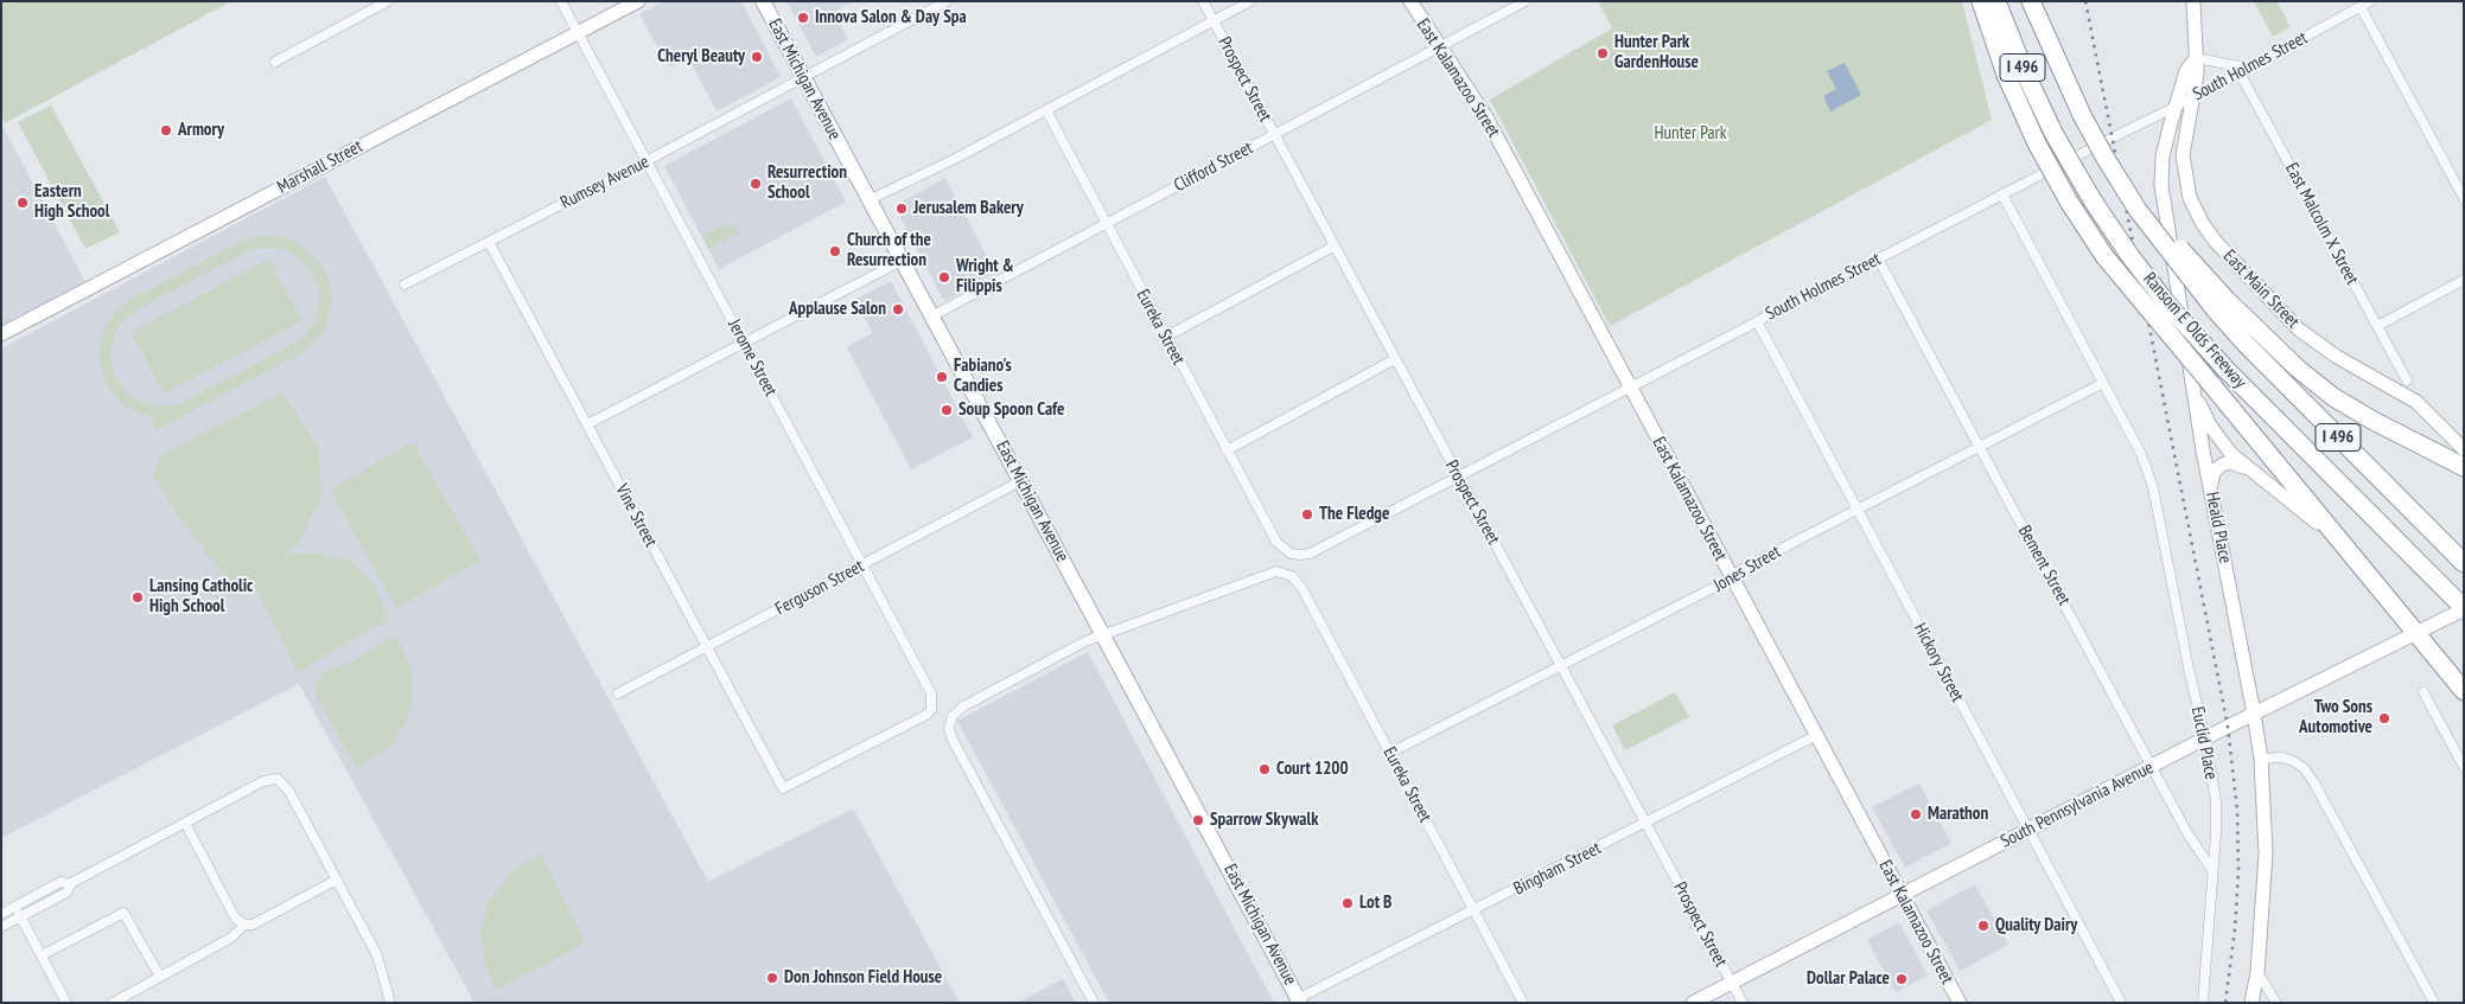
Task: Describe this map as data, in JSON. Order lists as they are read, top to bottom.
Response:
{
  "streets": {
    "highway": ["I 496", "Ransom E Olds Freeway"],
    "main road": ["East Michigan Avenue"],
    "street": [
      "South Holmes Street",
      "East Kalamazoo Street",
      "Prospect Street",
      "Marshall Street",
      "Clifford Street",
      "Rumsey Avenue",
      "East Malcolm X Street",
      "East Main Street",
      "Eureka Street",
      "Jerome Street",
      "Vine Street",
      "Heald Place",
      "Bement Street",
      "Jones Street",
      "Ferguson Street",
      "Hickory Street",
      "Euclid Place",
      "South Pennsylvania Avenue",
      "Bingham Street"
    ]
  },
  "crossings": [
    ["South Holmes Street", "East Kalamazoo Street"],
    ["South Holmes Street", "Prospect Street"],
    ["South Holmes Street", "East Malcolm X Street"],
    ["South Holmes Street", "East Main Street"],
    ["South Holmes Street", "Eureka Street"],
    ["South Holmes Street", "Heald Place"],
    ["South Holmes Street", "Bement Street"],
    ["South Holmes Street", "Hickory Street"],
    ["South Holmes Street", "Euclid Place"],
    ["East Kalamazoo Street", "Clifford Street"],
    ["East Kalamazoo Street", "Jones Street"],
    ["East Kalamazoo Street", "South Pennsylvania Avenue"],
    ["East Kalamazoo Street", "Bingham Street"],
    ["East Michigan Avenue", "Clifford Street"],
    ["East Michigan Avenue", "Rumsey Avenue"],
    ["East Michigan Avenue", "Eureka Street"],
    ["East Michigan Avenue", "Ferguson Street"],
    ["East Michigan Avenue", "Bingham Street"],
    ["Prospect Street", "Clifford Street"],
    ["Prospect Street", "Jones Street"],
    ["Prospect Street", "South Pennsylvania Avenue"],
    ["Prospect Street", "Bingham Street"],
    ["Marshall Street", "Jerome Street"],
    ["Clifford Street", "Eureka Street"],
    ["Rumsey Avenue", "Jerome Street"],
    ["Rumsey Avenue", "Vine Street"],
    ["East Main Street", "Heald Place"],
    ["Eureka Street", "Jones Street"],
    ["Eureka Street", "Bingham Street"],
    ["Ransom E Olds Freeway", "South Pennsylvania Avenue"],
    ["Jerome Street", "Vine Street"],
    ["Jerome Street", "Ferguson Street"],
    ["Vine Street", "Ferguson Street"],
    ["Heald Place", "South Pennsylvania Avenue"],
    ["Bement Street", "Jones Street"],
    ["Bement Street", "Euclid Place"],
    ["Bement Street", "South Pennsylvania Avenue"],
    ["Jones Street", "Hickory Street"],
    ["Jones Street", "Euclid Place"],
    ["Hickory Street", "South Pennsylvania Avenue"],
    ["Euclid Place", "South Pennsylvania Avenue"]
  ],
  "parks": ["Hunter Park"],
  "places": [
    "Innova Salon & Day Spa",
    "Hunter Park GardenHouse",
    "Cheryl Beauty",
    "Armory",
    "Resurrection School",
    "Eastern High School",
    "Jerusalem Bakery",
    "Church of the Resurrection",
    "Wright & Filippis",
    "Applause Salon",
    "Fabiano's Candies",
    "Soup Spoon Cafe",
    "The Fledge",
    "Lansing Catholic High School",
    "Two Sons Automotive",
    "Court 1200",
    "Marathon",
    "Sparrow Skywalk",
    "Lot B",
    "Quality Dairy",
    "Don Johnson Field House",
    "Dollar Palace"
  ]
}
